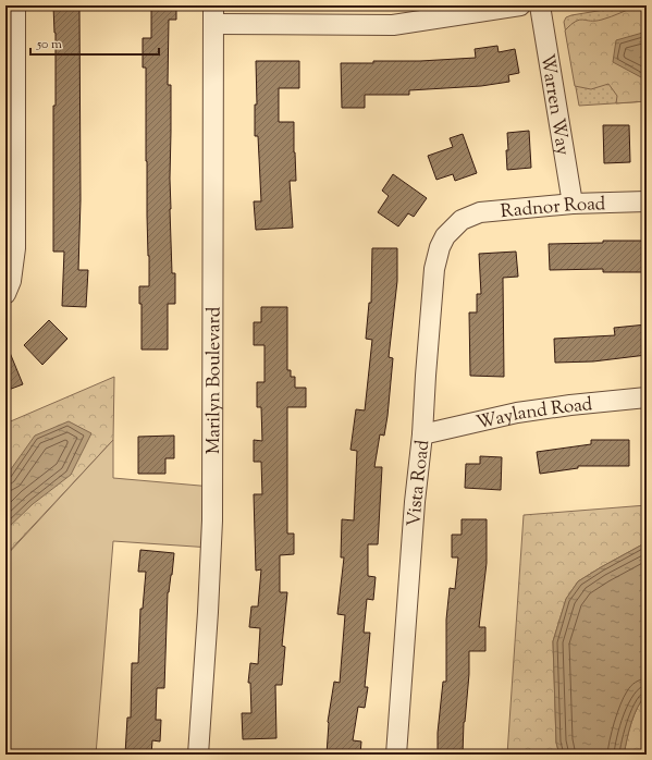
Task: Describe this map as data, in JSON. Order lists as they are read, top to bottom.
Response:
{
  "streets": {
    "street": [
      "Warren Way",
      "Radnor Road",
      "Marilyn Boulevard",
      "Wayland Road",
      "Vista Road"
    ]
  },
  "crossings": [
    ["Warren Way", "Radnor Road"],
    ["Radnor Road", "Vista Road"],
    ["Wayland Road", "Vista Road"]
  ],
  "scale_bar": "50 m"
}
